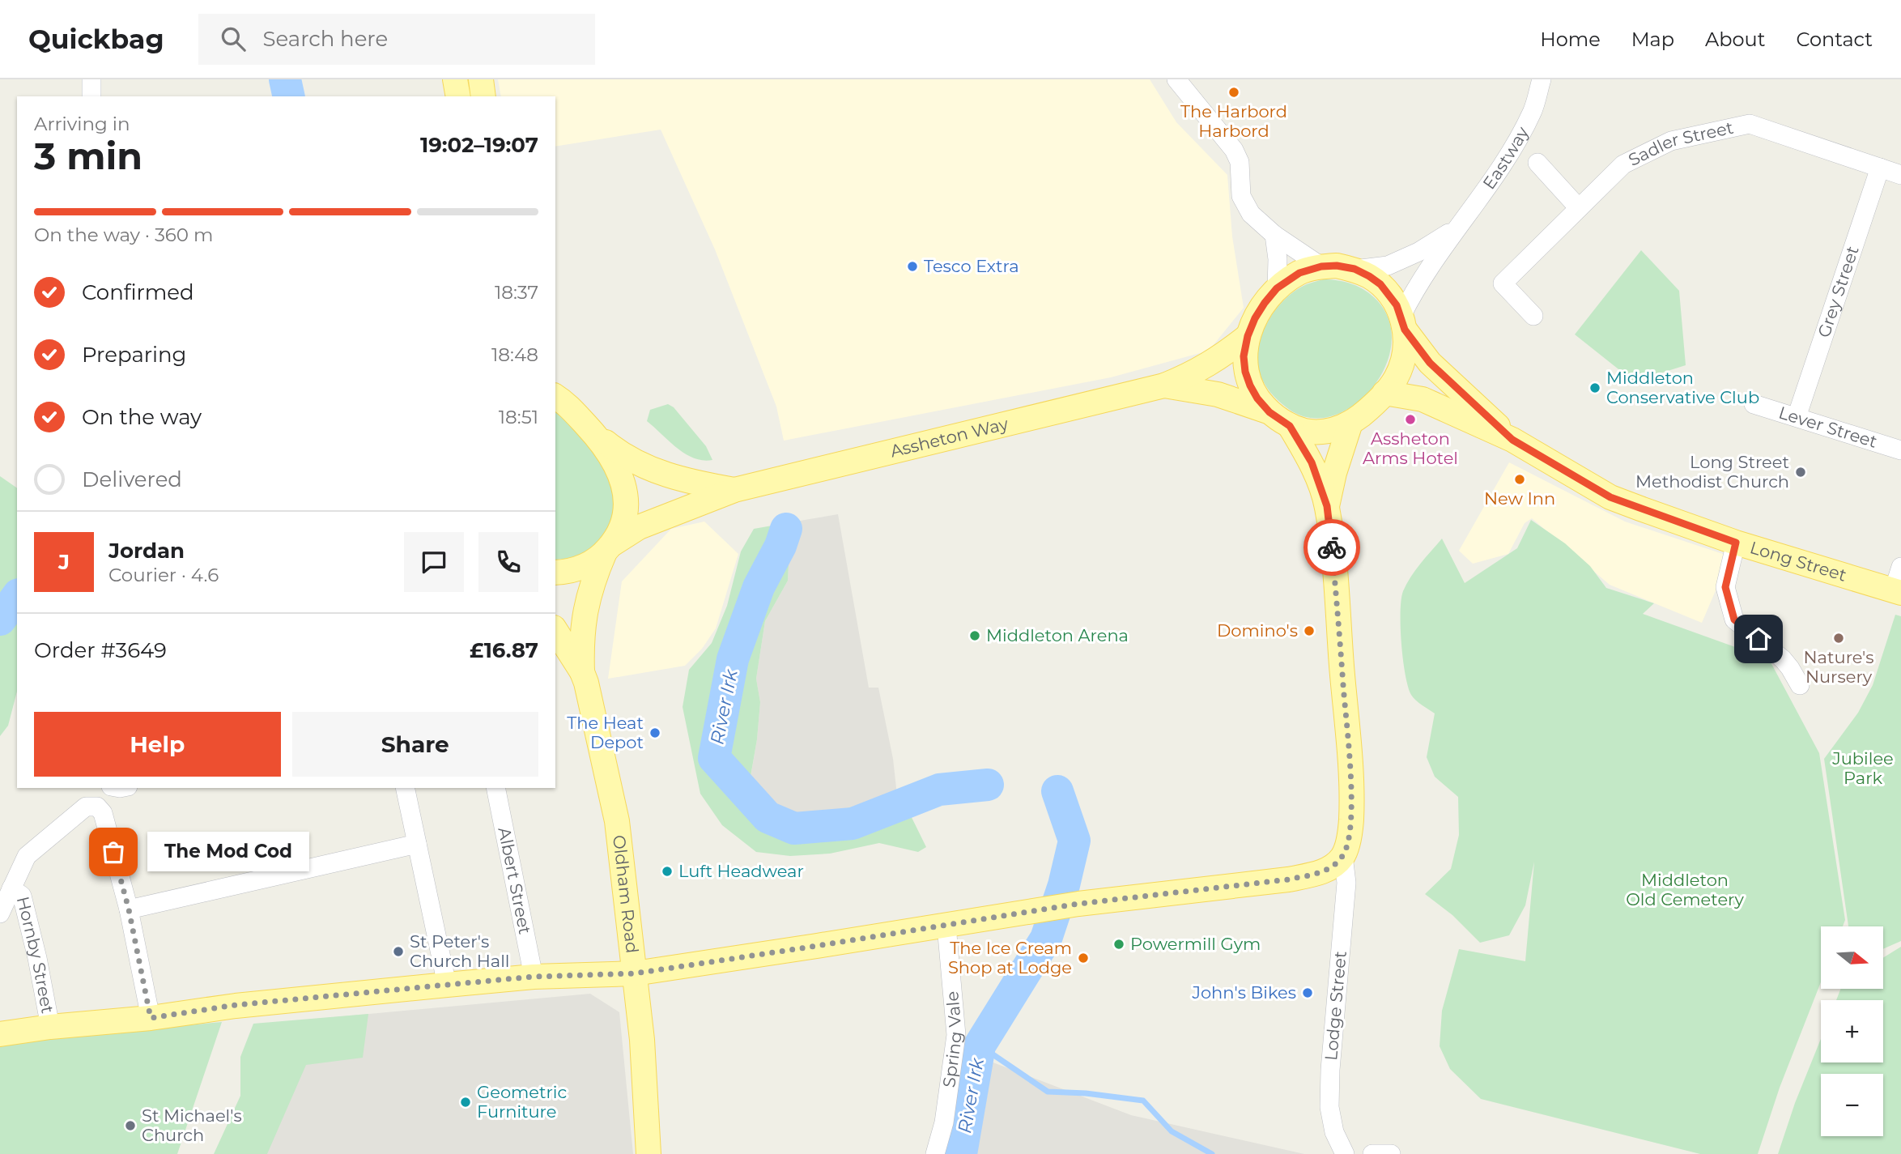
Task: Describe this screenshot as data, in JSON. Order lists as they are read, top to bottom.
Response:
{
  "streets": {
    "main road": ["Assheton Way", "Long Street", "Oldham Road"],
    "street": [
      "Sadler Street",
      "Eastway",
      "Grey Street",
      "Lever Street",
      "Albert Street",
      "Hornby Street",
      "Lodge Street",
      "Spring Vale"
    ]
  },
  "crossings": [
    ["Sadler Street", "Grey Street"],
    ["Eastway", "Assheton Way"],
    ["Eastway", "Long Street"],
    ["Grey Street", "Lever Street"],
    ["Assheton Way", "Long Street"],
    ["Assheton Way", "Oldham Road"]
  ],
  "water": ["River Irk"],
  "parks": ["Jubilee Park", "Middleton Old Cemetery"],
  "places": [
    "The Harbord Harbord",
    "Tesco Extra",
    "Middleton Conservative Club",
    "Assheton Arms Hotel",
    "Long Street Methodist Church",
    "New Inn",
    "Domino's",
    "Middleton Arena",
    "Nature's Nursery",
    "The Heat Depot",
    "The Mod Cod",
    "Luft Headwear",
    "Powermill Gym",
    "St Peter's Church Hall",
    "The Ice Cream Shop at Lodge",
    "John's Bikes",
    "Geometric Furniture",
    "St Michael's Church"
  ],
  "north": "right",
  "page": {
    "header": "Quickbag",
    "search": "Search here",
    "nav": [
      "Home",
      "Map",
      "About",
      "Contact"
    ],
    "heading": ["3 min", "Arriving in", "19:02–19:07"],
    "panel": [
      "Jordan",
      "Courier · 4.6",
      "Order #3649",
      "£16.87"
    ],
    "bar": "On the way · 360 m",
    "list": [
      ["Confirmed", "18:37"],
      ["Preparing", "18:48"],
      ["On the way", "18:51"],
      "Delivered"
    ],
    "round": "J",
    "buttons": ["Help", "Share"],
    "bubble": "The Mod Cod",
    "map_buttons": ["+", "−"]
  }
}
